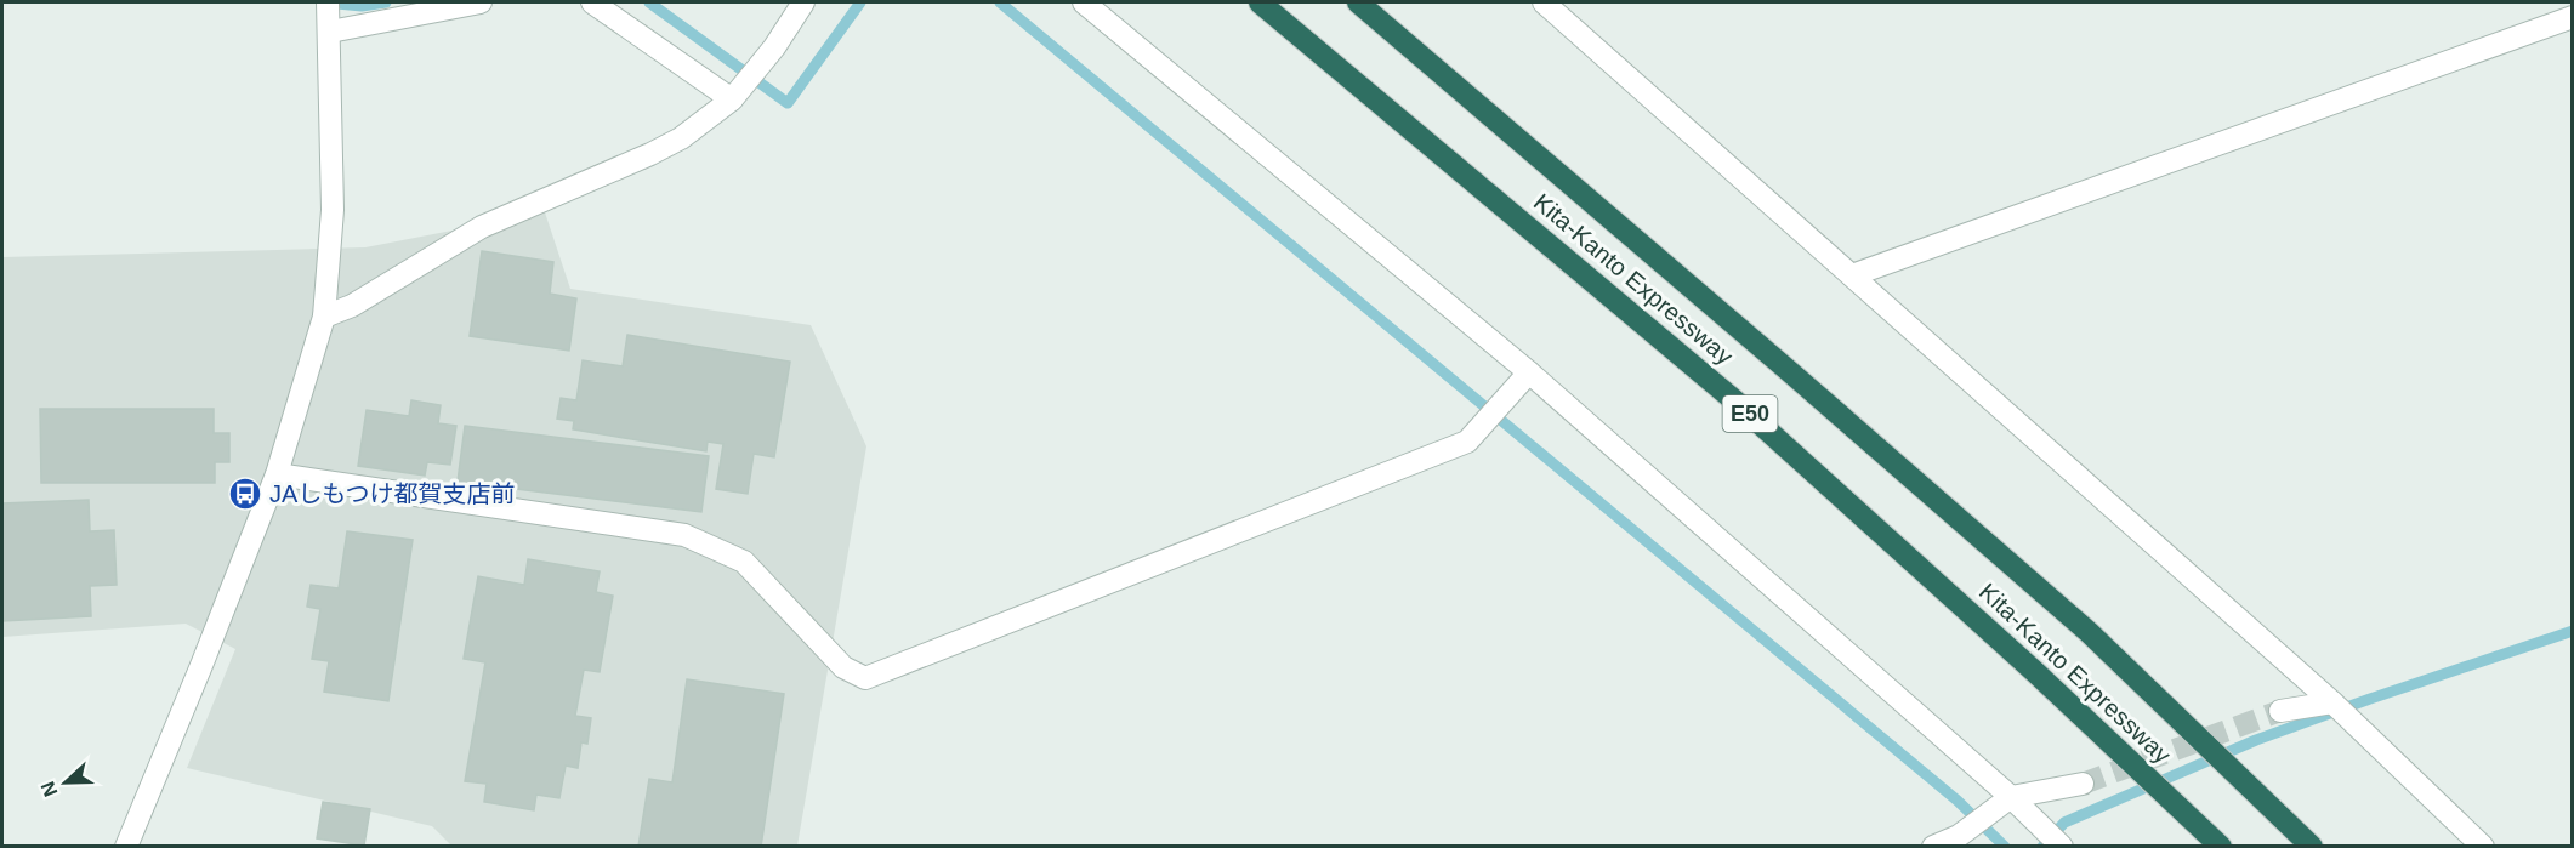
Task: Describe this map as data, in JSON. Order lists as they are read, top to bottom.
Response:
{
  "streets": {
    "highway": ["Kita-Kanto Expressway", "E50"]
  },
  "places": {
    "bus stop": ["JAしもつけ都賀支店前"]
  },
  "north": "left"
}
